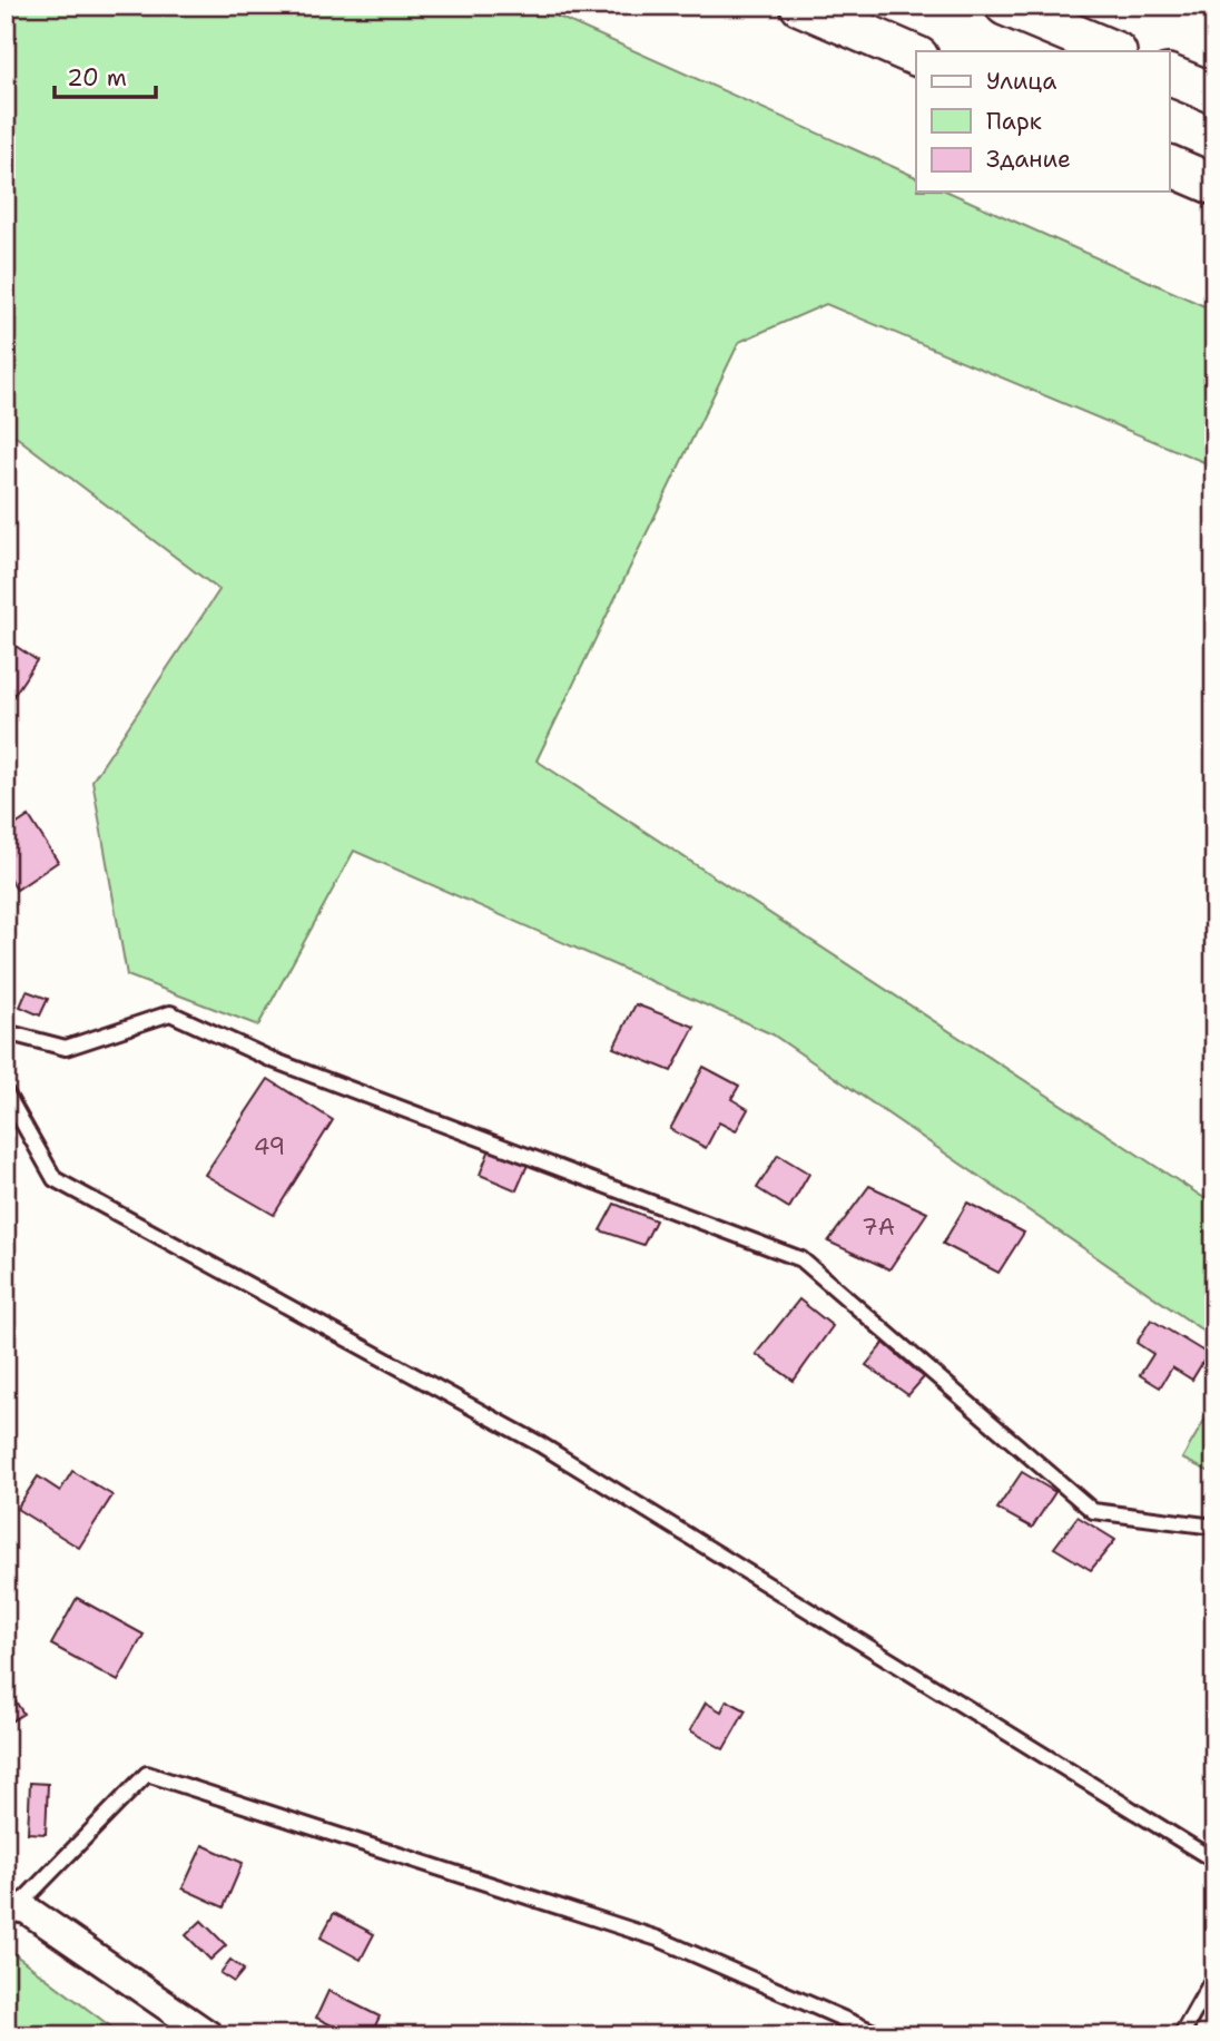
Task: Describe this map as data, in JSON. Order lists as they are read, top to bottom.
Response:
{
  "house_numbers": ["49", "7А"],
  "legend": ["Улица", "Парк", "Здание"],
  "scale_bar": "20 m"
}
